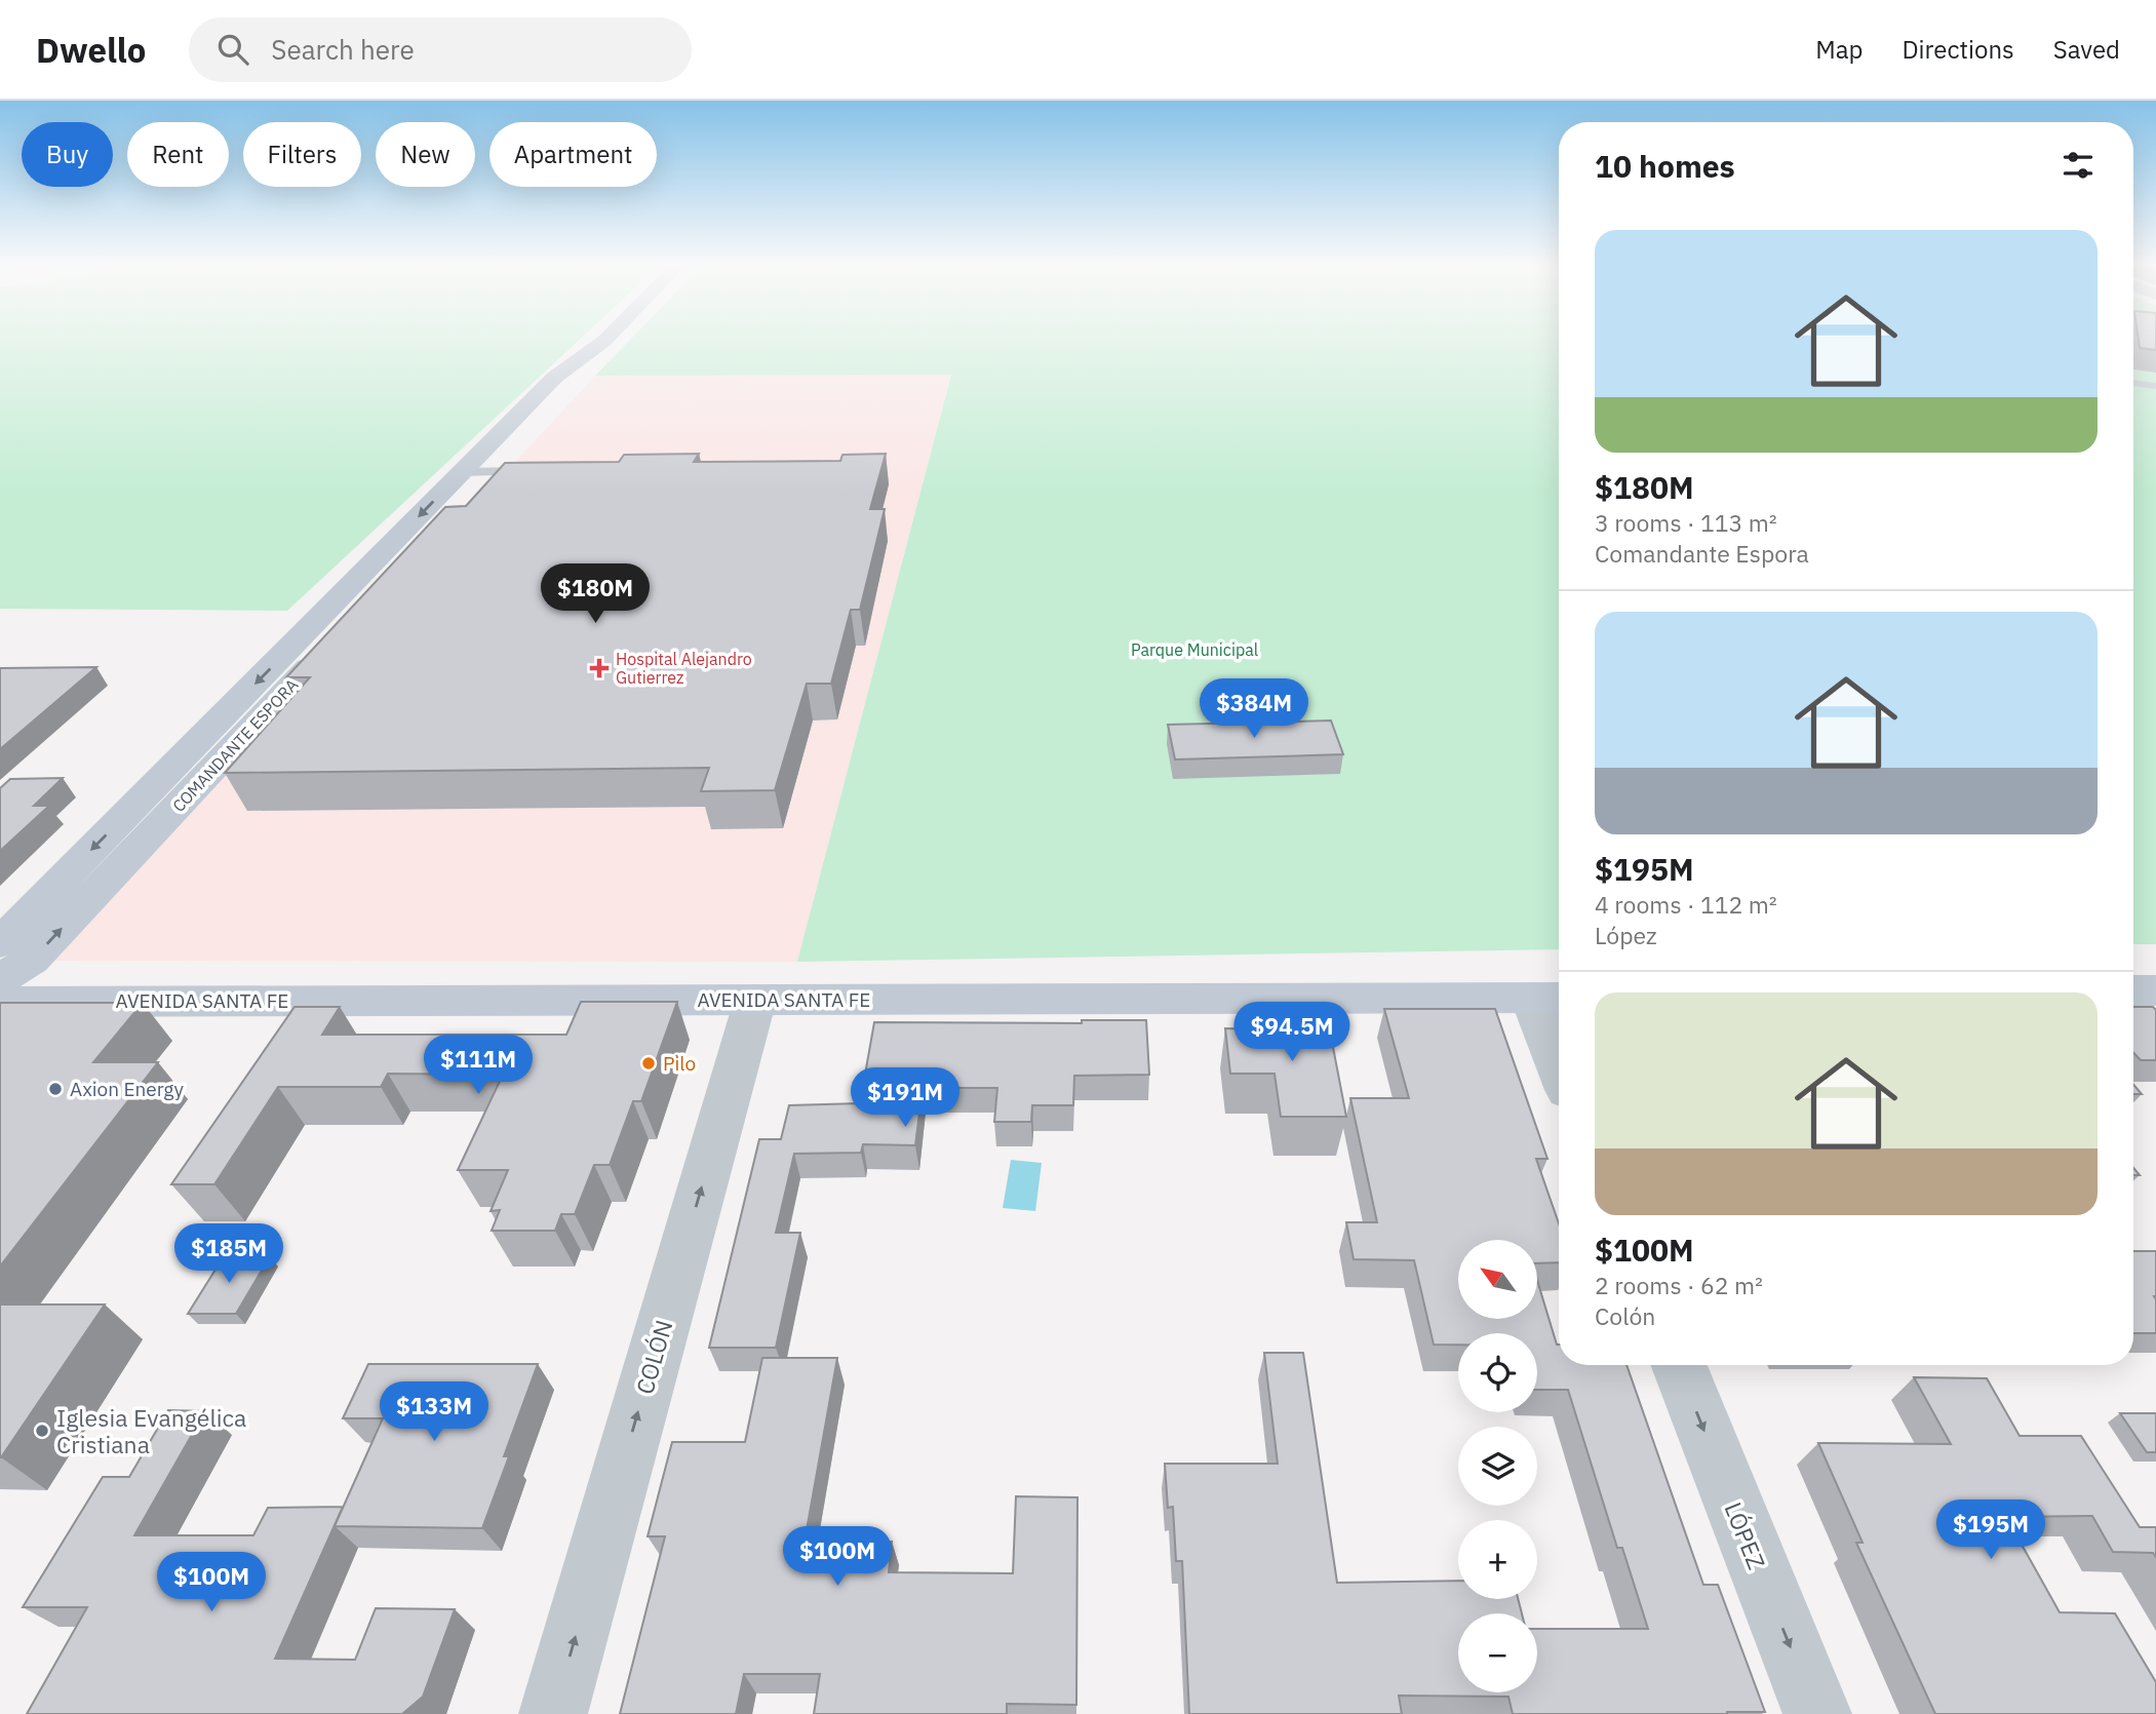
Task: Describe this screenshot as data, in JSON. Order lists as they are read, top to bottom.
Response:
{
  "streets": {
    "street": [
      "COMANDANTE ESPORA",
      "AVENIDA SANTA FE",
      "COLÓN",
      "LÓPEZ"
    ]
  },
  "crossings": [
    ["AVENIDA SANTA FE", "COLÓN"]
  ],
  "one_way": ["COLÓN", "LÓPEZ"],
  "parks": ["Parque Municipal"],
  "places": {
    "health": ["Hospital Alejandro Gutierrez"],
    "other": ["Pilo", "Axion Energy", "Iglesia Evangélica Cristiana"]
  },
  "north": "top left",
  "page": {
    "header": "Dwello",
    "search": "Search here",
    "nav": ["Map", "Directions", "Saved"],
    "chip": [
      "Buy",
      "Rent",
      "Filters",
      "New",
      "Apartment"
    ],
    "heading": "10 homes",
    "list": [
      {
        "name": "$180M",
        "note": "3 rooms · 113 m² · Comandante Espora"
      },
      {
        "name": "$195M",
        "note": "4 rooms · 112 m² · López"
      },
      {
        "name": "$100M",
        "note": "2 rooms · 62 m² · Colón"
      }
    ],
    "price": [
      "$180M",
      "$384M",
      "$94.5M",
      "$111M",
      "$191M",
      "$185M",
      "$133M",
      "$195M",
      "$100M",
      "$100M"
    ],
    "map_buttons": ["+", "−"]
  }
}
